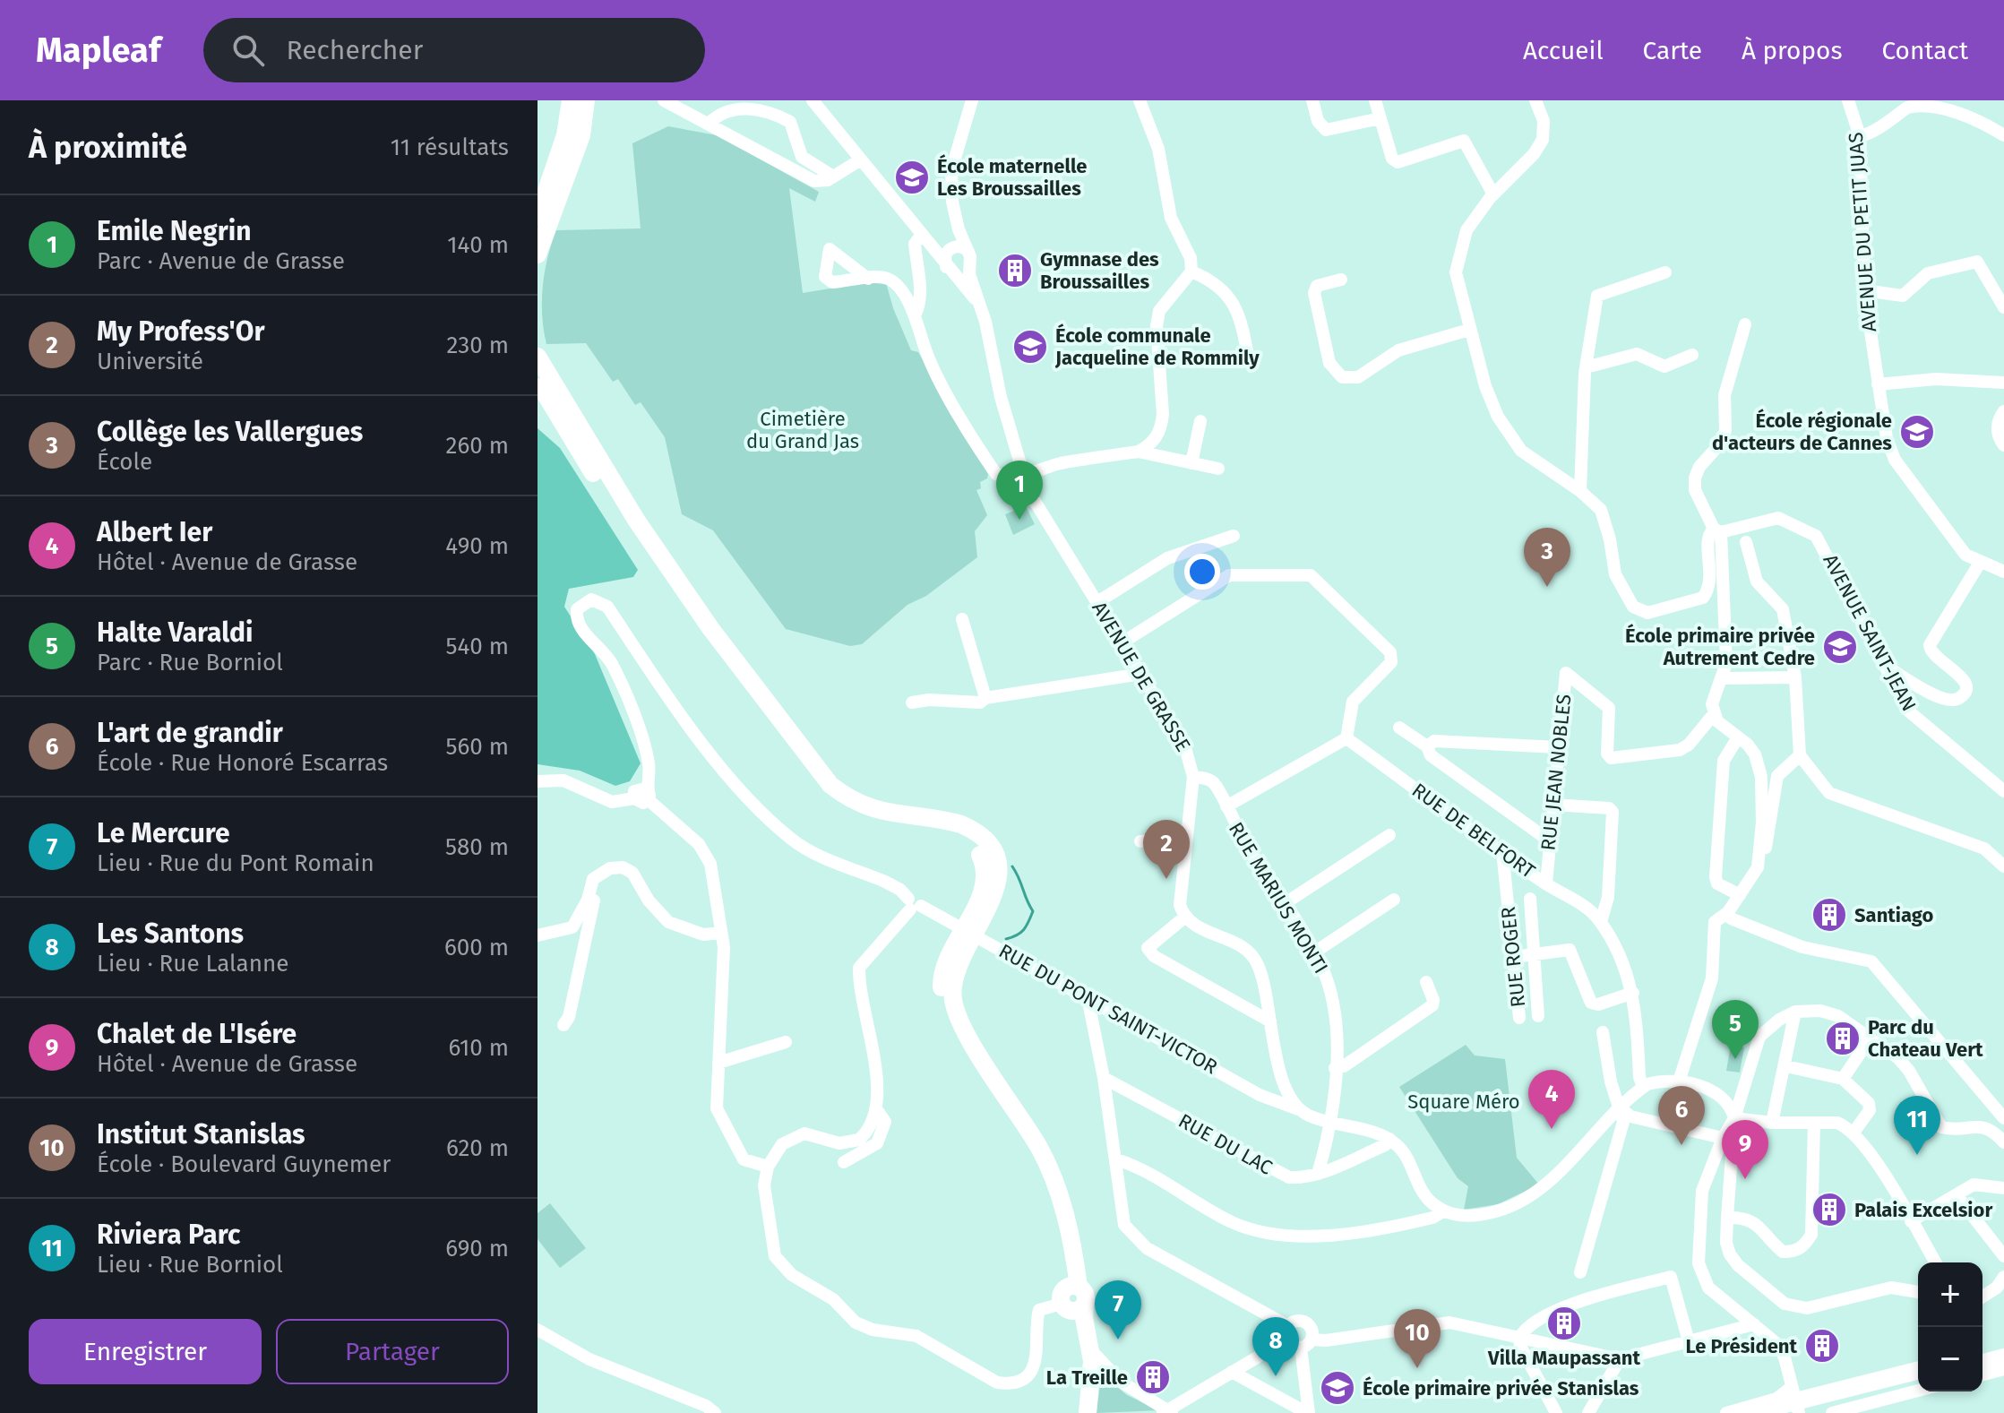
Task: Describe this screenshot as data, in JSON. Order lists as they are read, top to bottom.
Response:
{
  "streets": {
    "street": [
      "AVENUE DU PETIT JUAS",
      "AVENUE SAINT-JEAN",
      "AVENUE DE GRASSE",
      "RUE JEAN NOBLES",
      "RUE DE BELFORT",
      "RUE MARIUS MONTI",
      "RUE ROGER",
      "RUE DU PONT SAINT-VICTOR",
      "RUE DU LAC"
    ]
  },
  "crossings": [
    ["AVENUE DE GRASSE", "RUE MARIUS MONTI"],
    ["RUE JEAN NOBLES", "RUE DE BELFORT"],
    ["RUE DE BELFORT", "RUE ROGER"],
    ["RUE MARIUS MONTI", "RUE DU LAC"]
  ],
  "parks": ["Cimetière du Grand Jas", "Square Méro"],
  "places": {
    "school or university": [
      "École maternelle Les Broussailles",
      "École communale Jacqueline de Rommily",
      "École régionale d'acteurs de Cannes",
      "École primaire privée Autrement Cedre",
      "École primaire privée Stanislas"
    ],
    "building": [
      "Gymnase des Broussailles",
      "Santiago",
      "Parc du Chateau Vert",
      "Palais Excelsior",
      "Villa Maupassant",
      "Le Président",
      "La Treille"
    ]
  },
  "page": {
    "header": "Mapleaf",
    "search": "Rechercher",
    "nav": [
      "Accueil",
      "Carte",
      "À propos",
      "Contact"
    ],
    "heading": ["À proximité", "11 résultats"],
    "list": [
      {
        "mark": "1",
        "name": "Emile Negrin",
        "note": "Parc · Avenue de Grasse",
        "value": "140 m"
      },
      {
        "mark": "2",
        "name": "My Profess'Or",
        "note": "Université",
        "value": "230 m"
      },
      {
        "mark": "3",
        "name": "Collège les Vallergues",
        "note": "École",
        "value": "260 m"
      },
      {
        "mark": "4",
        "name": "Albert Ier",
        "note": "Hôtel · Avenue de Grasse",
        "value": "490 m"
      },
      {
        "mark": "5",
        "name": "Halte Varaldi",
        "note": "Parc · Rue Borniol",
        "value": "540 m"
      },
      {
        "mark": "6",
        "name": "L'art de grandir",
        "note": "École · Rue Honoré Escarras",
        "value": "560 m"
      },
      {
        "mark": "7",
        "name": "Le Mercure",
        "note": "Lieu · Rue du Pont Romain",
        "value": "580 m"
      },
      {
        "mark": "8",
        "name": "Les Santons",
        "note": "Lieu · Rue Lalanne",
        "value": "600 m"
      },
      {
        "mark": "9",
        "name": "Chalet de L'Isére",
        "note": "Hôtel · Avenue de Grasse",
        "value": "610 m"
      },
      {
        "mark": "10",
        "name": "Institut Stanislas",
        "note": "École · Boulevard Guynemer",
        "value": "620 m"
      },
      {
        "mark": "11",
        "name": "Riviera Parc",
        "note": "Lieu · Rue Borniol",
        "value": "690 m"
      }
    ],
    "pins": [
      "1",
      "3",
      "2",
      "5",
      "4",
      "6",
      "11",
      "9",
      "7",
      "10",
      "8"
    ],
    "map_buttons": ["+", "−"],
    "buttons": ["Enregistrer", "Partager"]
  }
}
